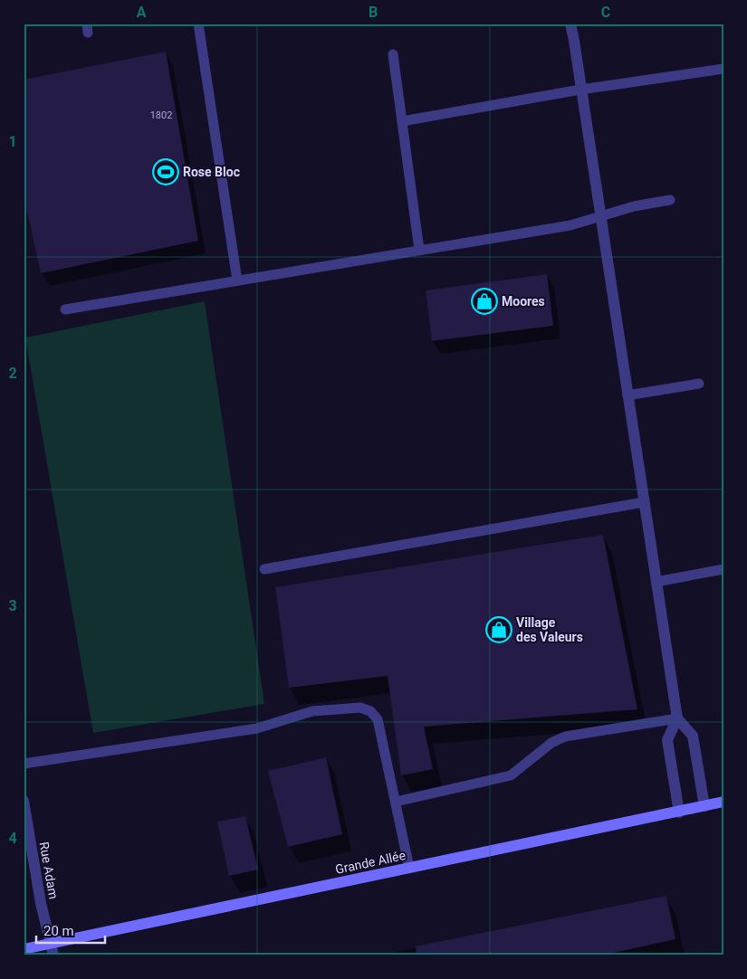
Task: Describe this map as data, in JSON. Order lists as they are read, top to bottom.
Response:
{
  "streets": {
    "main road": ["Grande Allée"],
    "street": ["Rue Adam"]
  },
  "crossings": [
    ["Grande Allée", "Rue Adam"]
  ],
  "places": {
    "sports": ["Rose Bloc"],
    "shop": ["Moores", "Village des Valeurs"]
  },
  "house_numbers": ["1802"],
  "scale_bar": "20 m",
  "grid": {
    "columns": ["A", "B", "C"],
    "rows": [
      "1",
      "2",
      "3",
      "4"
    ]
  }
}
